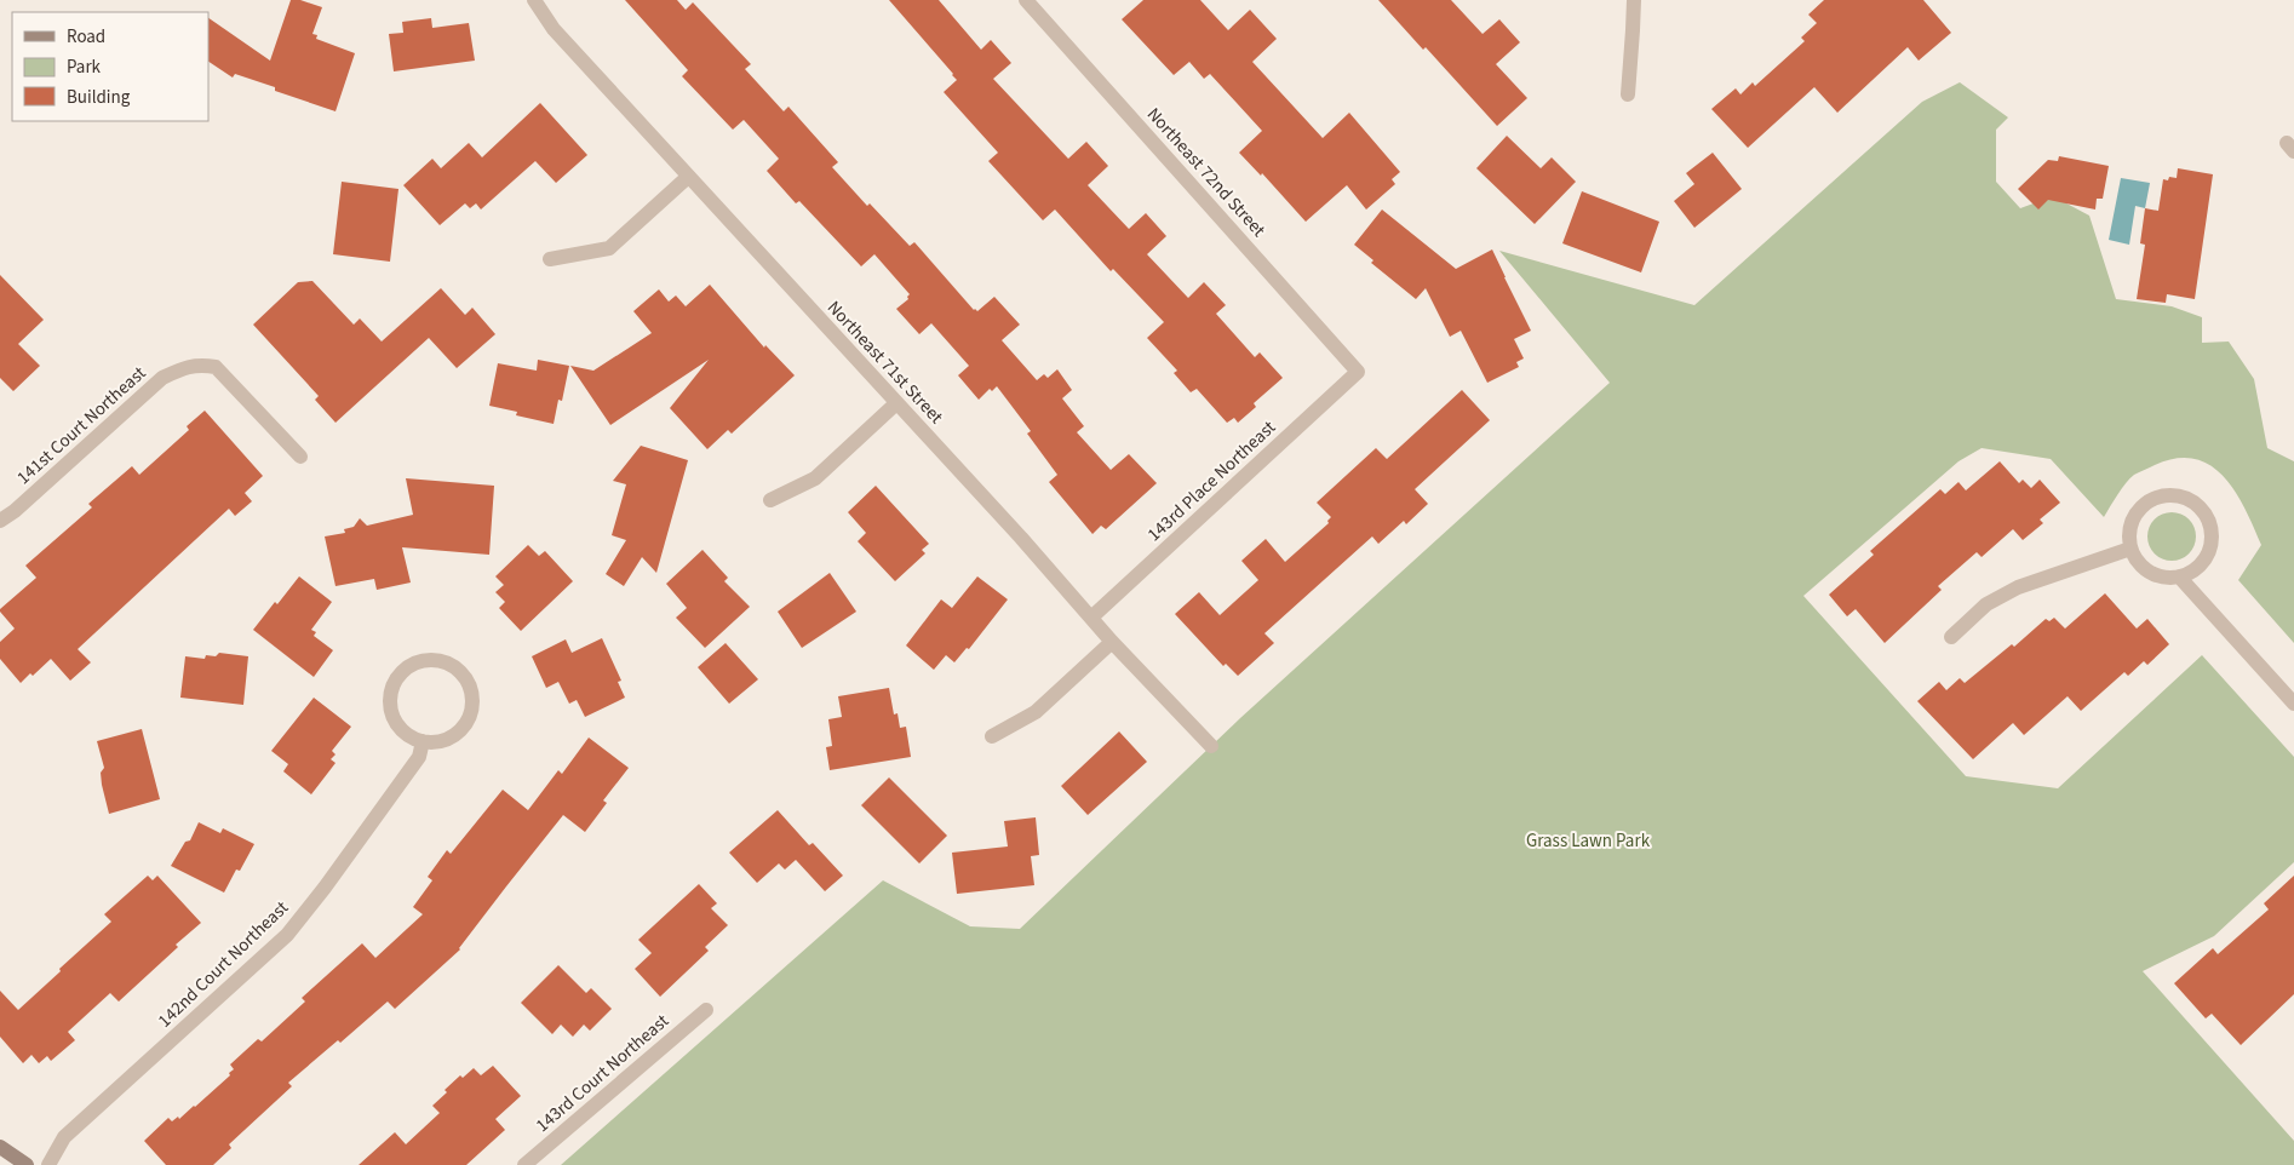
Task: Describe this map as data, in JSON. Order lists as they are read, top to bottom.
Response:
{
  "streets": {
    "street": [
      "Northeast 72nd Street",
      "Northeast 71st Street",
      "141st Court Northeast",
      "143rd Place Northeast",
      "142nd Court Northeast",
      "143rd Court Northeast"
    ]
  },
  "crossings": [
    ["Northeast 72nd Street", "143rd Place Northeast"],
    ["Northeast 71st Street", "143rd Place Northeast"]
  ],
  "parks": ["Grass Lawn Park"],
  "legend": ["Road", "Park", "Building"]
}
